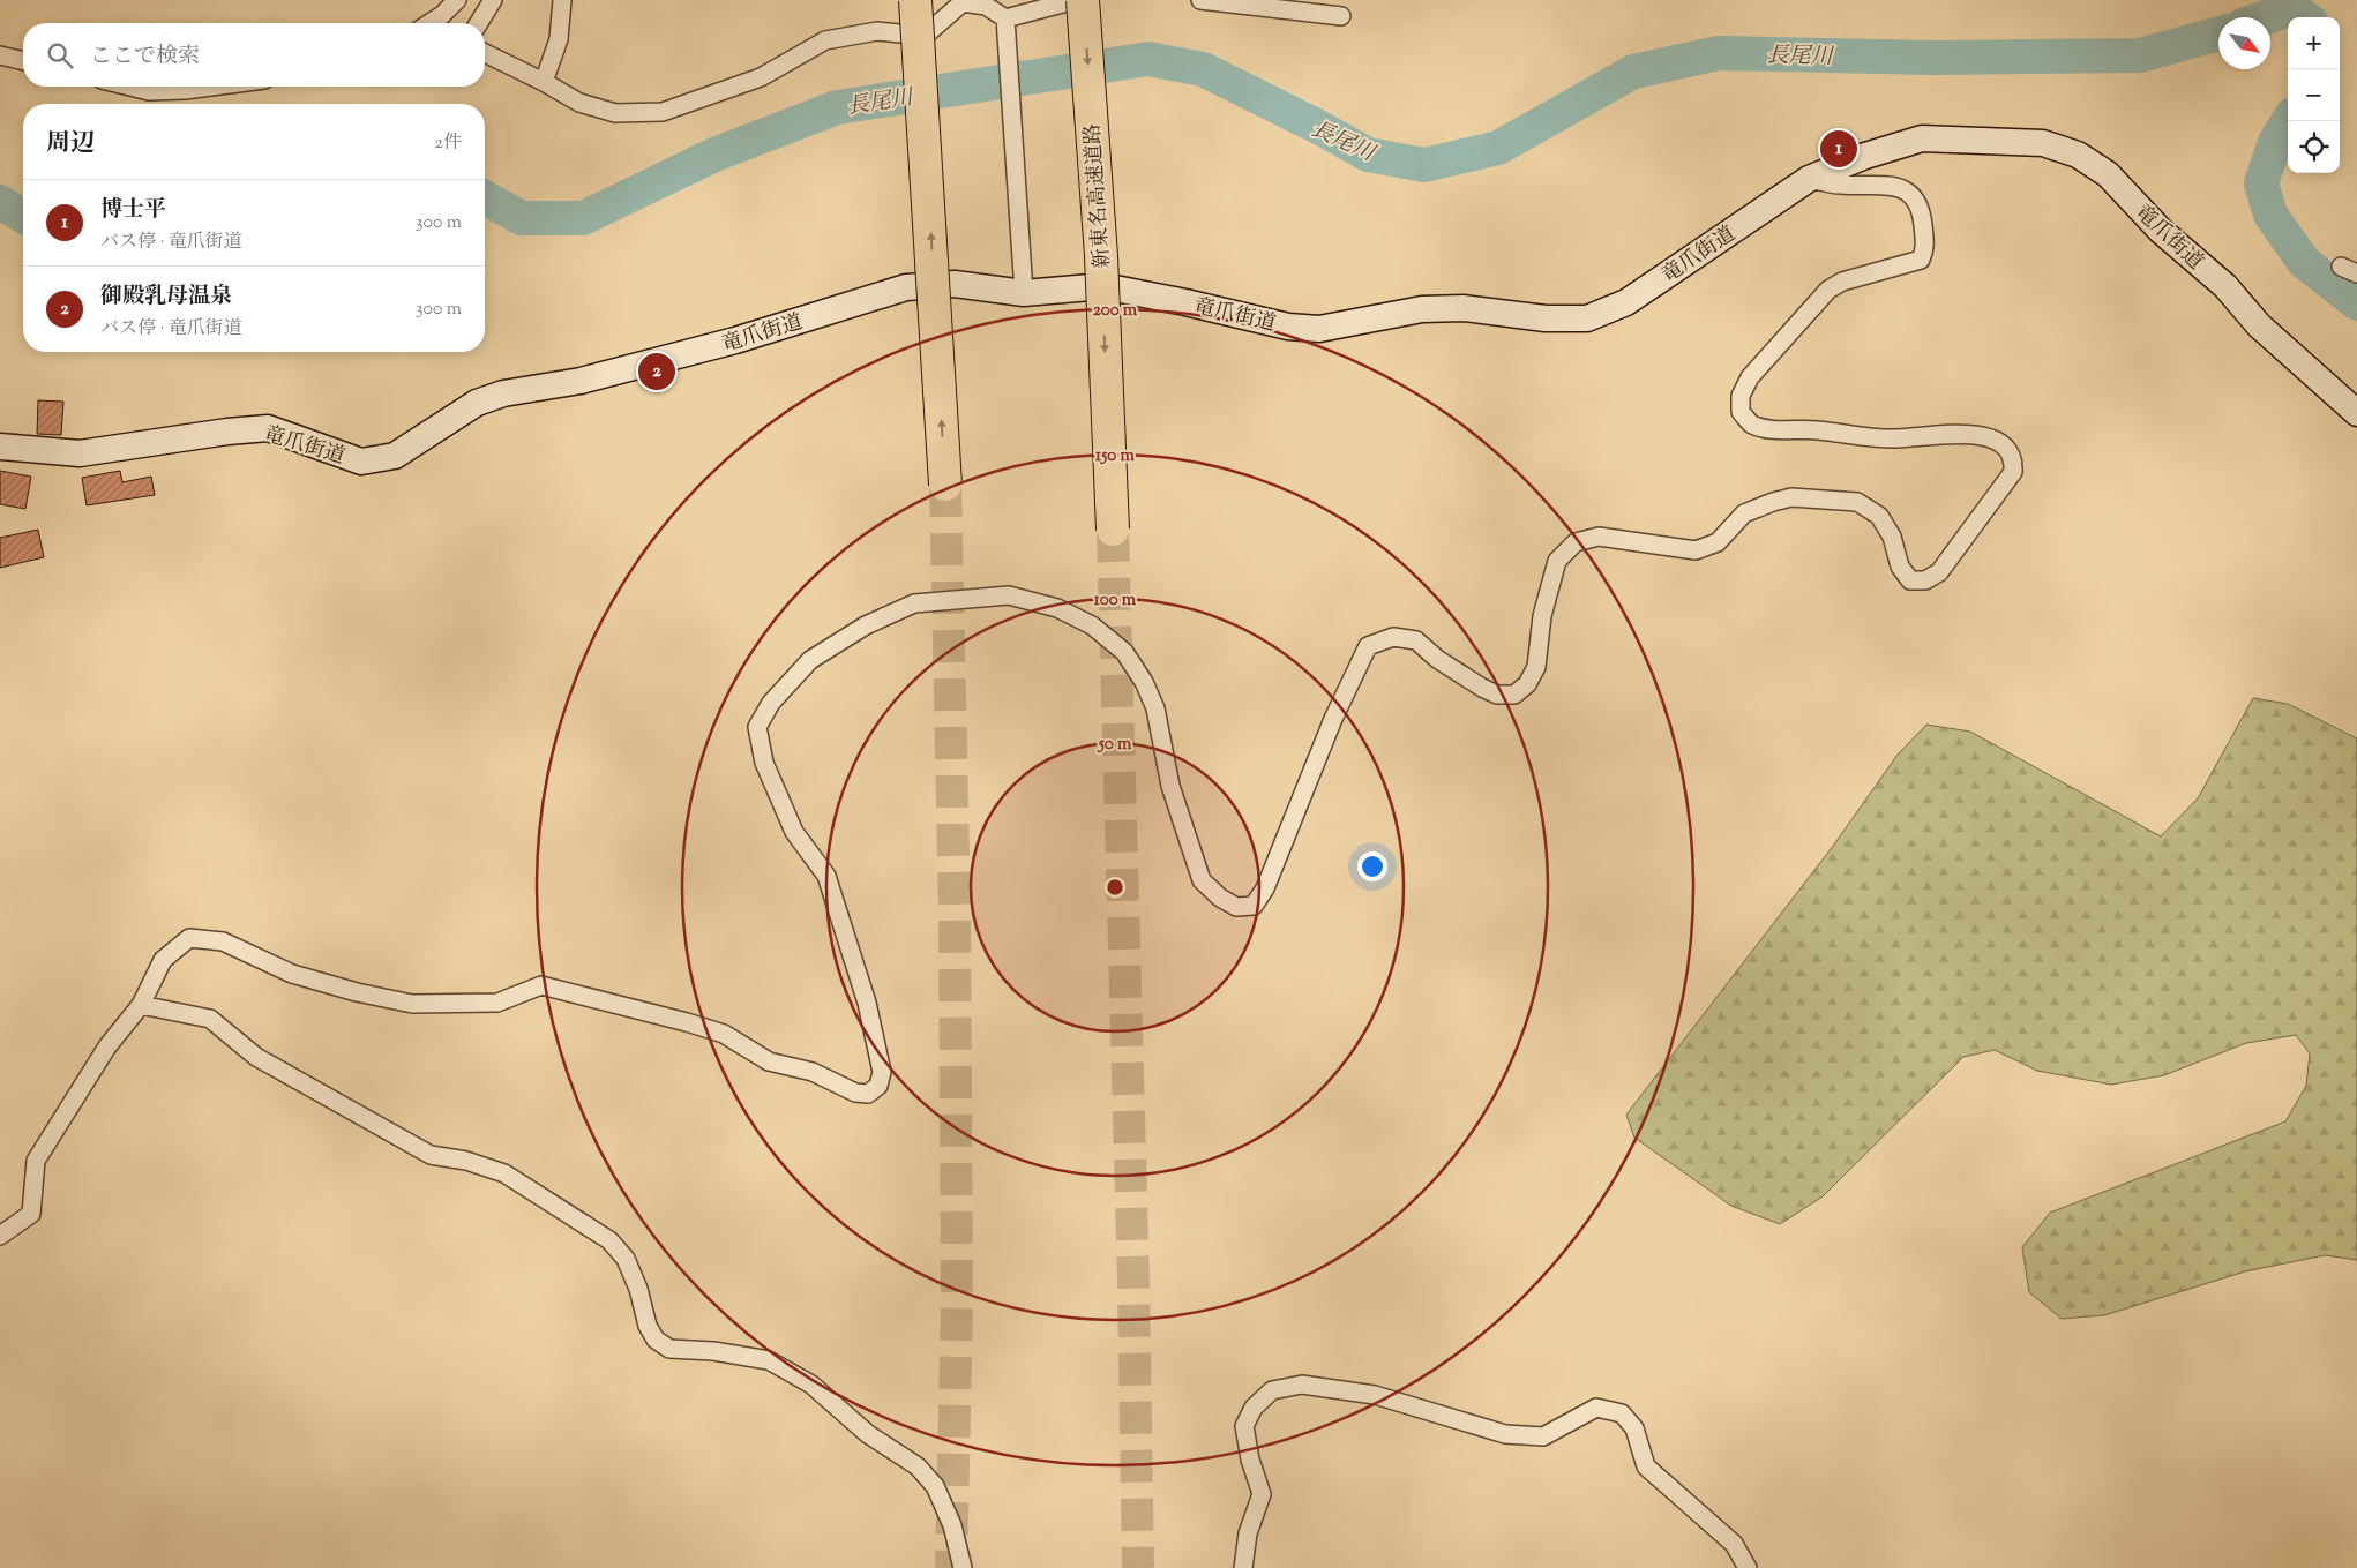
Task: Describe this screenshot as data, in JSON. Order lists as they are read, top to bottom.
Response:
{
  "streets": {
    "highway": ["新東名高速道路"],
    "main road": ["竜爪街道"]
  },
  "water": ["長尾川"],
  "north": "bottom right",
  "page": {
    "map_buttons": ["+", "−"],
    "search": "ここで検索",
    "heading": ["周辺", "2件"],
    "pins": ["1", "2"],
    "list": [
      {
        "mark": "1",
        "name": "博士平",
        "note": "バス停 · 竜爪街道",
        "value": "300 m"
      },
      {
        "mark": "2",
        "name": "御殿乳母温泉",
        "note": "バス停 · 竜爪街道",
        "value": "300 m"
      }
    ]
  },
  "rings": [
    "200 m",
    "150 m",
    "100 m",
    "50 m"
  ]
}
